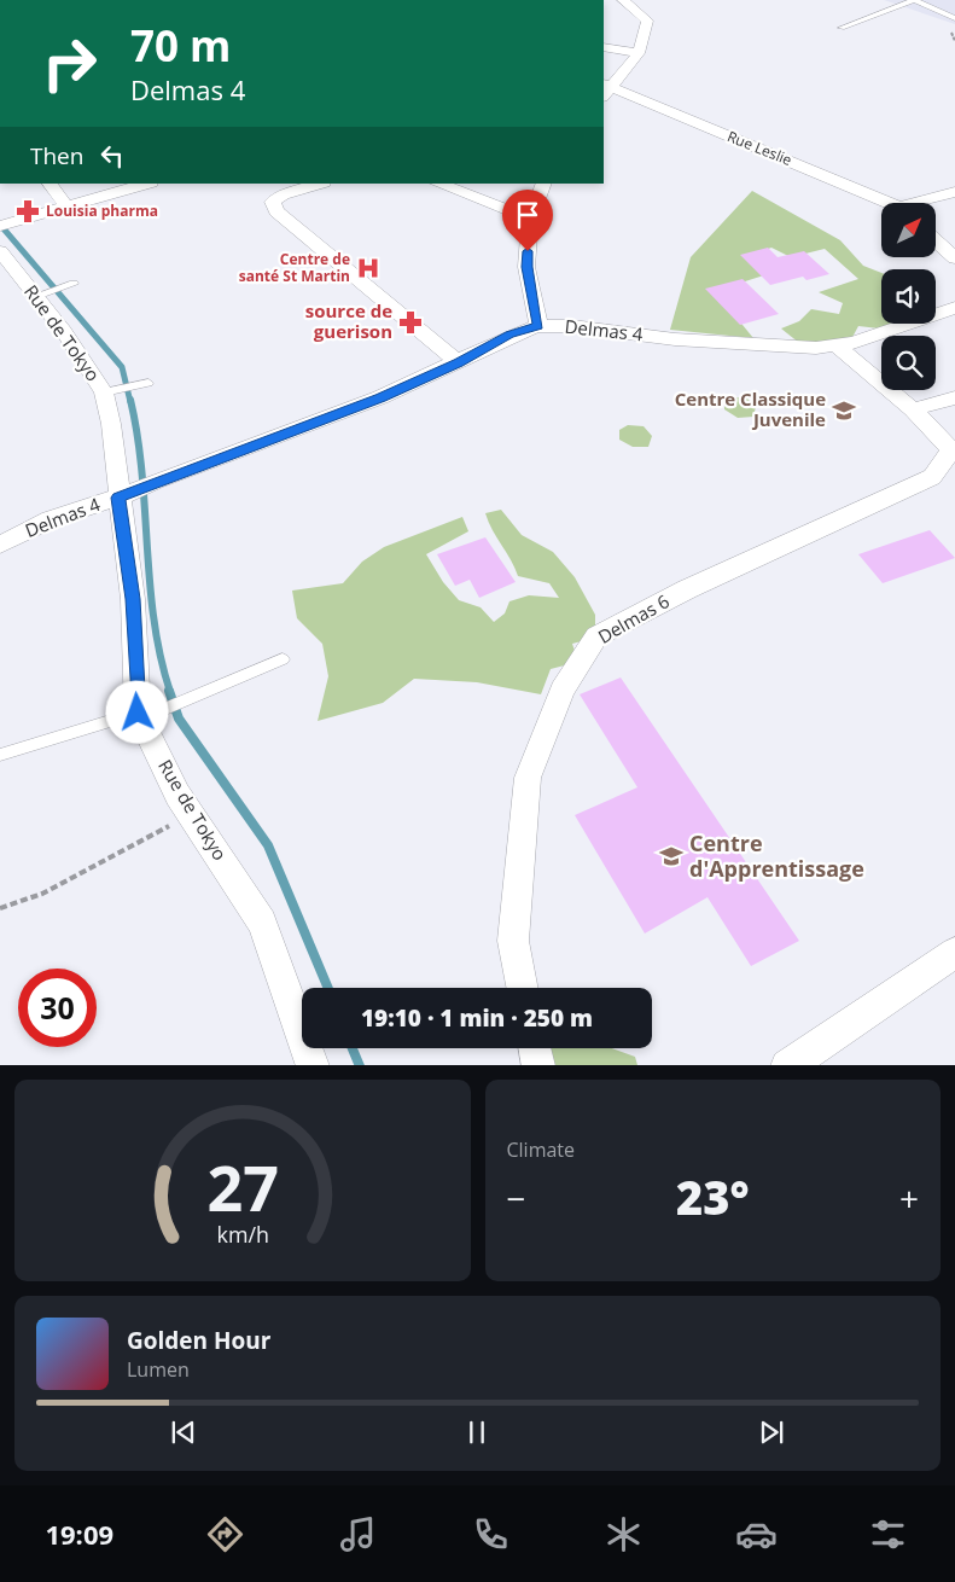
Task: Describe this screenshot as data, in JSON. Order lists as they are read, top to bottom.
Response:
{
  "streets": {
    "street": [
      "Rue Leslie",
      "Delmas 4",
      "Rue de Tokyo",
      "Delmas 6"
    ]
  },
  "crossings": [
    ["Delmas 4", "Rue de Tokyo"],
    ["Delmas 4", "Delmas 6"]
  ],
  "places": {
    "pharmacy": ["Louisia pharma", "source de guerison"],
    "hospital": ["Centre de santé St Martin"],
    "school or university": ["Centre Classique Juvenile", "Centre d'Apprentissage"]
  },
  "north": "top right",
  "page": {
    "turn": ["70 m", "Delmas 4"],
    "then": "Then",
    "limit": "30",
    "trip": "19:10 · 1 min · 250 m",
    "tile": "Climate",
    "heat": ["−", "23°", "+"],
    "song": ["Golden Hour", "Lumen"],
    "tabs": "19:09",
    "gauge": ["27", "km/h"]
  }
}
